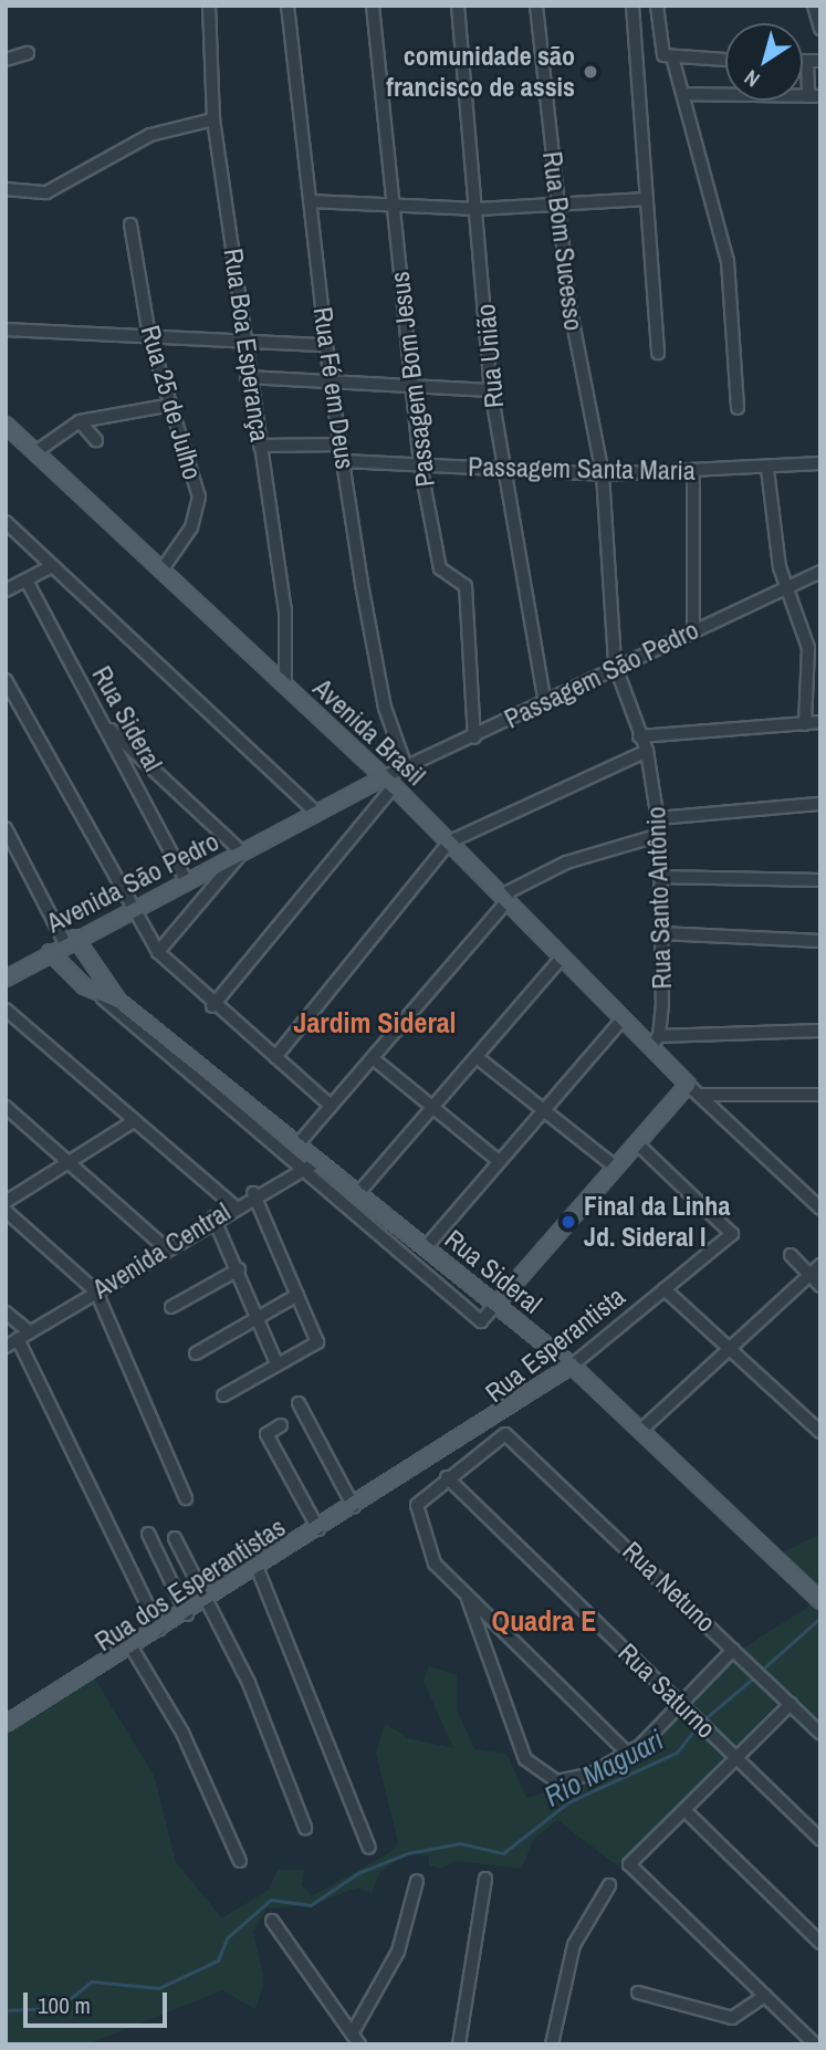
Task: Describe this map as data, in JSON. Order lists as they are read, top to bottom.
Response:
{
  "streets": {
    "main road": [
      "Rua Sideral",
      "Avenida Brasil",
      "Avenida São Pedro",
      "Rua Esperantista",
      "Rua dos Esperantistas"
    ],
    "street": [
      "Rua Bom Sucesso",
      "Rua Boa Esperança",
      "Rua União",
      "Passagem Bom Jesus",
      "Rua Fé em Deus",
      "Rua 25 de Julho",
      "Passagem Santa Maria",
      "Passagem São Pedro",
      "Rua Santo Antônio",
      "Avenida Central",
      "Rua Netuno",
      "Rua Saturno"
    ]
  },
  "crossings": [
    ["Rua Bom Sucesso", "Passagem Santa Maria"],
    ["Rua Bom Sucesso", "Rua Santo Antônio"],
    ["Rua Boa Esperança", "Avenida Brasil"],
    ["Rua União", "Passagem Santa Maria"],
    ["Rua União", "Passagem São Pedro"],
    ["Passagem Bom Jesus", "Passagem Santa Maria"],
    ["Passagem Bom Jesus", "Passagem São Pedro"],
    ["Rua Fé em Deus", "Passagem Santa Maria"],
    ["Rua Fé em Deus", "Passagem São Pedro"],
    ["Rua 25 de Julho", "Avenida Brasil"],
    ["Passagem Santa Maria", "Rua Santo Antônio"],
    ["Passagem São Pedro", "Avenida Brasil"],
    ["Passagem São Pedro", "Avenida São Pedro"],
    ["Passagem São Pedro", "Rua Santo Antônio"],
    ["Rua Sideral", "Avenida São Pedro"],
    ["Rua Sideral", "Avenida Central"],
    ["Rua Sideral", "Rua Esperantista"],
    ["Avenida Brasil", "Avenida São Pedro"],
    ["Avenida Brasil", "Rua Santo Antônio"],
    ["Rua Esperantista", "Rua dos Esperantistas"],
    ["Rua Netuno", "Rua Saturno"]
  ],
  "districts": ["Jardim Sideral", "Quadra E"],
  "water": ["Rio Maguari"],
  "places": ["comunidade são francisco de assis", "Final da Linha Jd. Sideral I"],
  "scale_bar": "100 m",
  "north": "bottom left"
}
